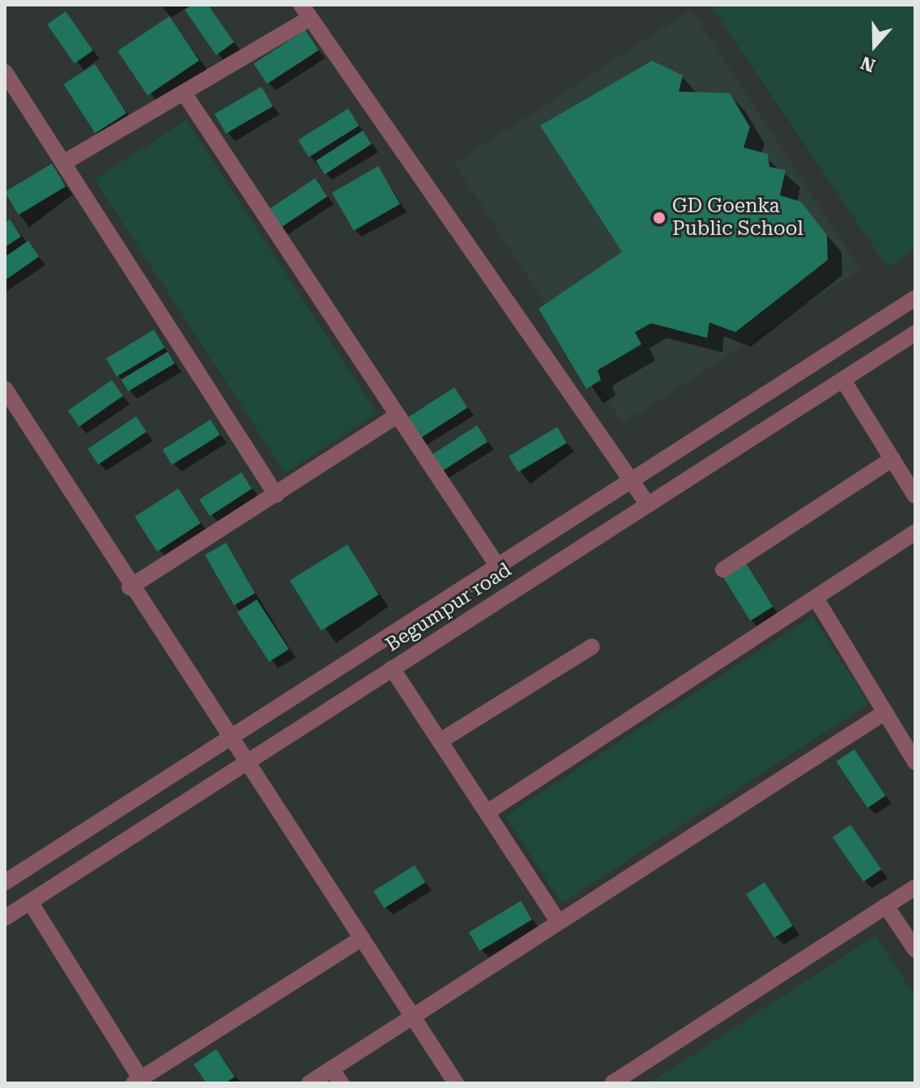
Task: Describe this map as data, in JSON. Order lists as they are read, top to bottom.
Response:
{
  "streets": {
    "street": ["Begumpur road"]
  },
  "places": ["GD Goenka Public School"],
  "north": "bottom"
}
